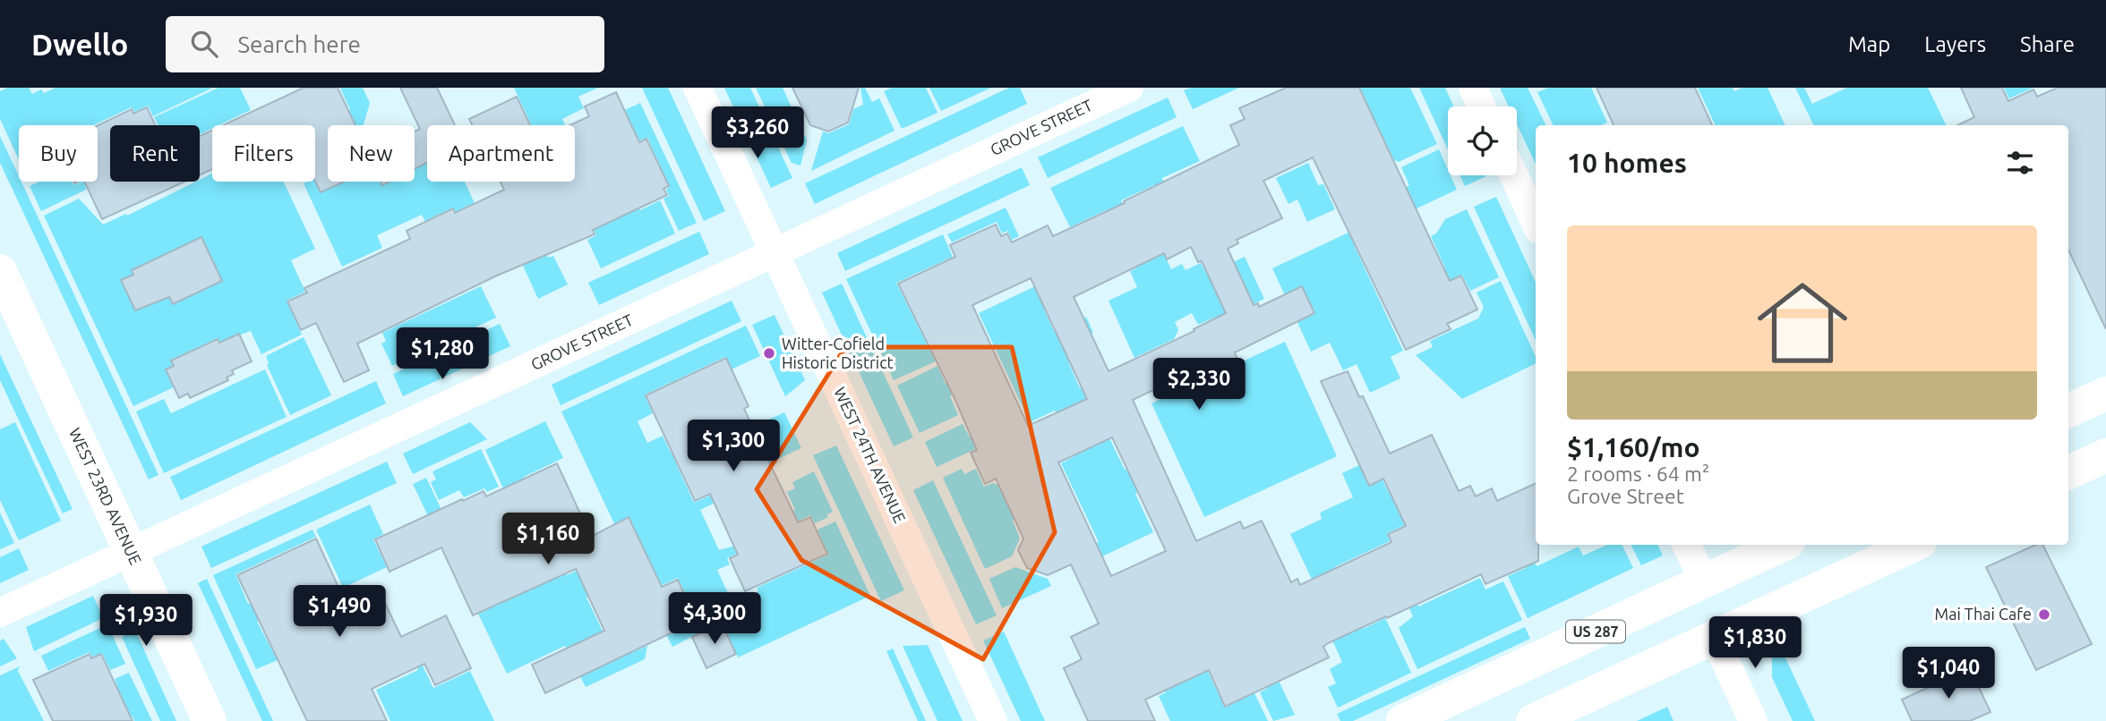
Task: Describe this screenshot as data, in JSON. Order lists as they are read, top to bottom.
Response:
{
  "streets": {
    "main road": ["WEST 23RD AVENUE", "US 287"],
    "street": ["GROVE STREET", "WEST 24TH AVENUE"]
  },
  "crossings": [
    ["GROVE STREET", "WEST 24TH AVENUE"],
    ["GROVE STREET", "WEST 23RD AVENUE"]
  ],
  "places": ["Witter-Cofield Historic District", "Mai Thai Cafe"],
  "page": {
    "header": "Dwello",
    "search": "Search here",
    "nav": ["Map", "Layers", "Share"],
    "price": [
      "$3,260",
      "$1,280",
      "$2,330",
      "$1,300",
      "$1,160",
      "$1,490",
      "$4,300",
      "$1,930",
      "$1,830",
      "$1,040"
    ],
    "chip": [
      "Buy",
      "Rent",
      "Filters",
      "New",
      "Apartment"
    ],
    "heading": "10 homes",
    "list": [
      {
        "name": "$1,160/mo",
        "note": "2 rooms · 64 m² · Grove Street"
      }
    ]
  }
}
